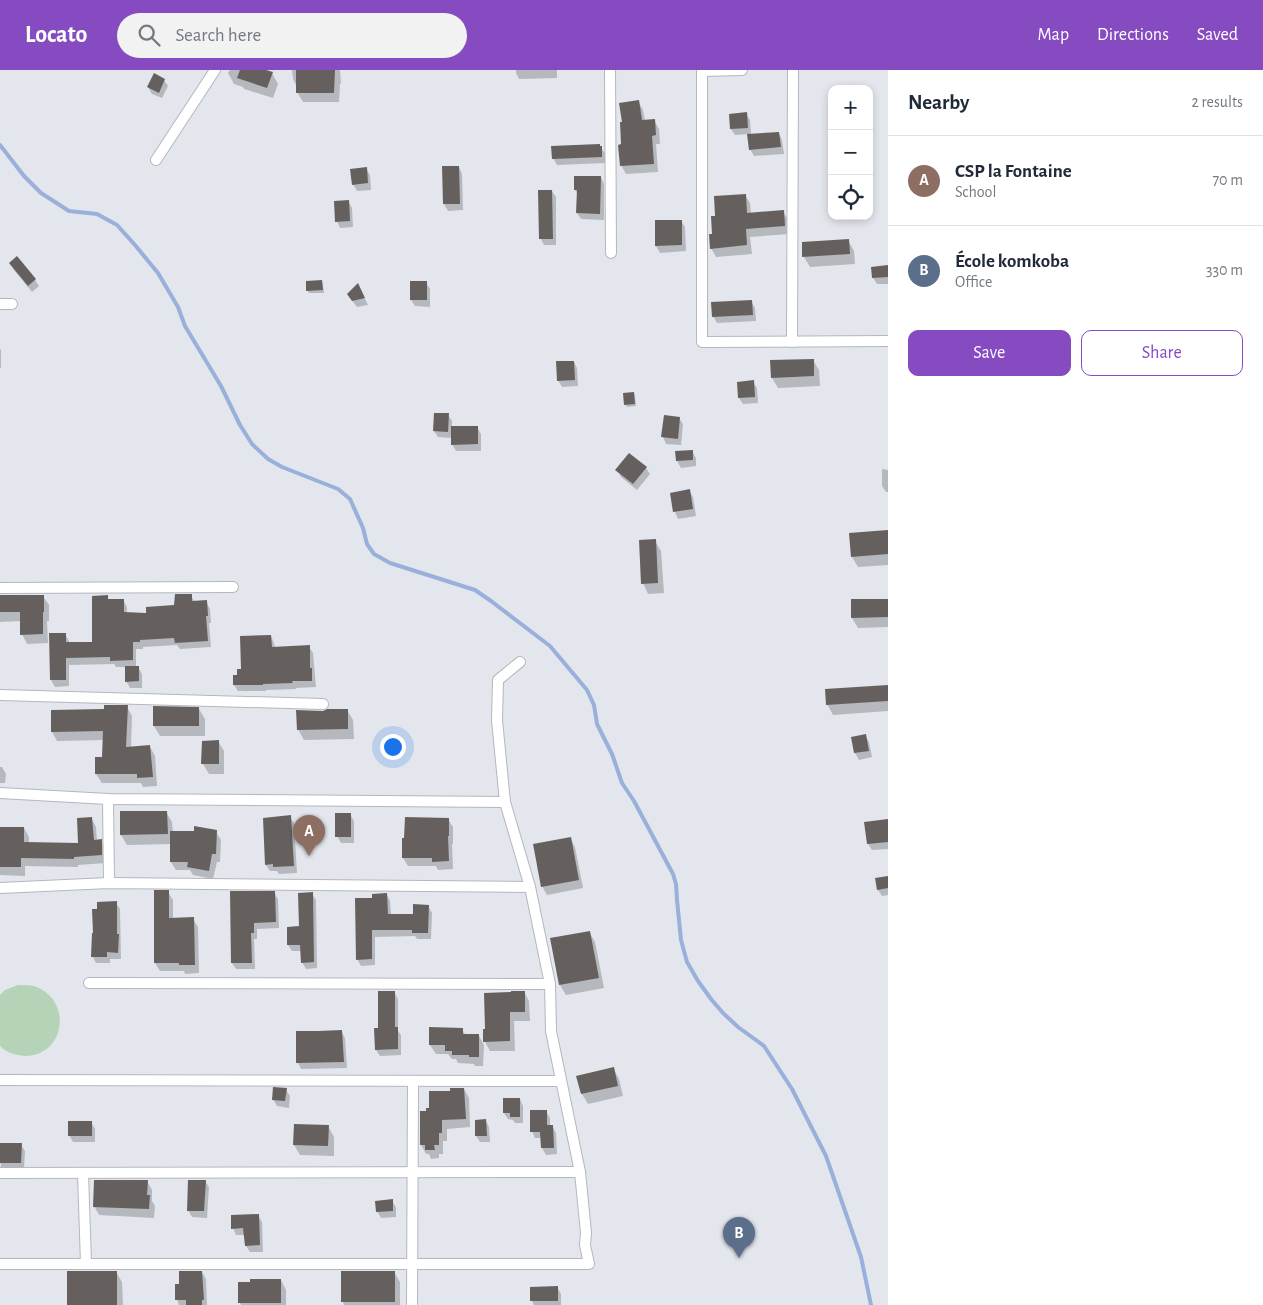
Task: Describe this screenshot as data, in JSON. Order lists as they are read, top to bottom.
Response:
{
  "page": {
    "header": "Locato",
    "search": "Search here",
    "nav": ["Map", "Directions", "Saved"],
    "heading": ["Nearby", "2 results"],
    "map_buttons": ["+", "−"],
    "list": [
      {
        "mark": "A",
        "name": "CSP la Fontaine",
        "note": "School",
        "value": "70 m"
      },
      {
        "mark": "B",
        "name": "École komkoba",
        "note": "Office",
        "value": "330 m"
      }
    ],
    "buttons": ["Save", "Share"],
    "pins": ["A", "B"]
  }
}
